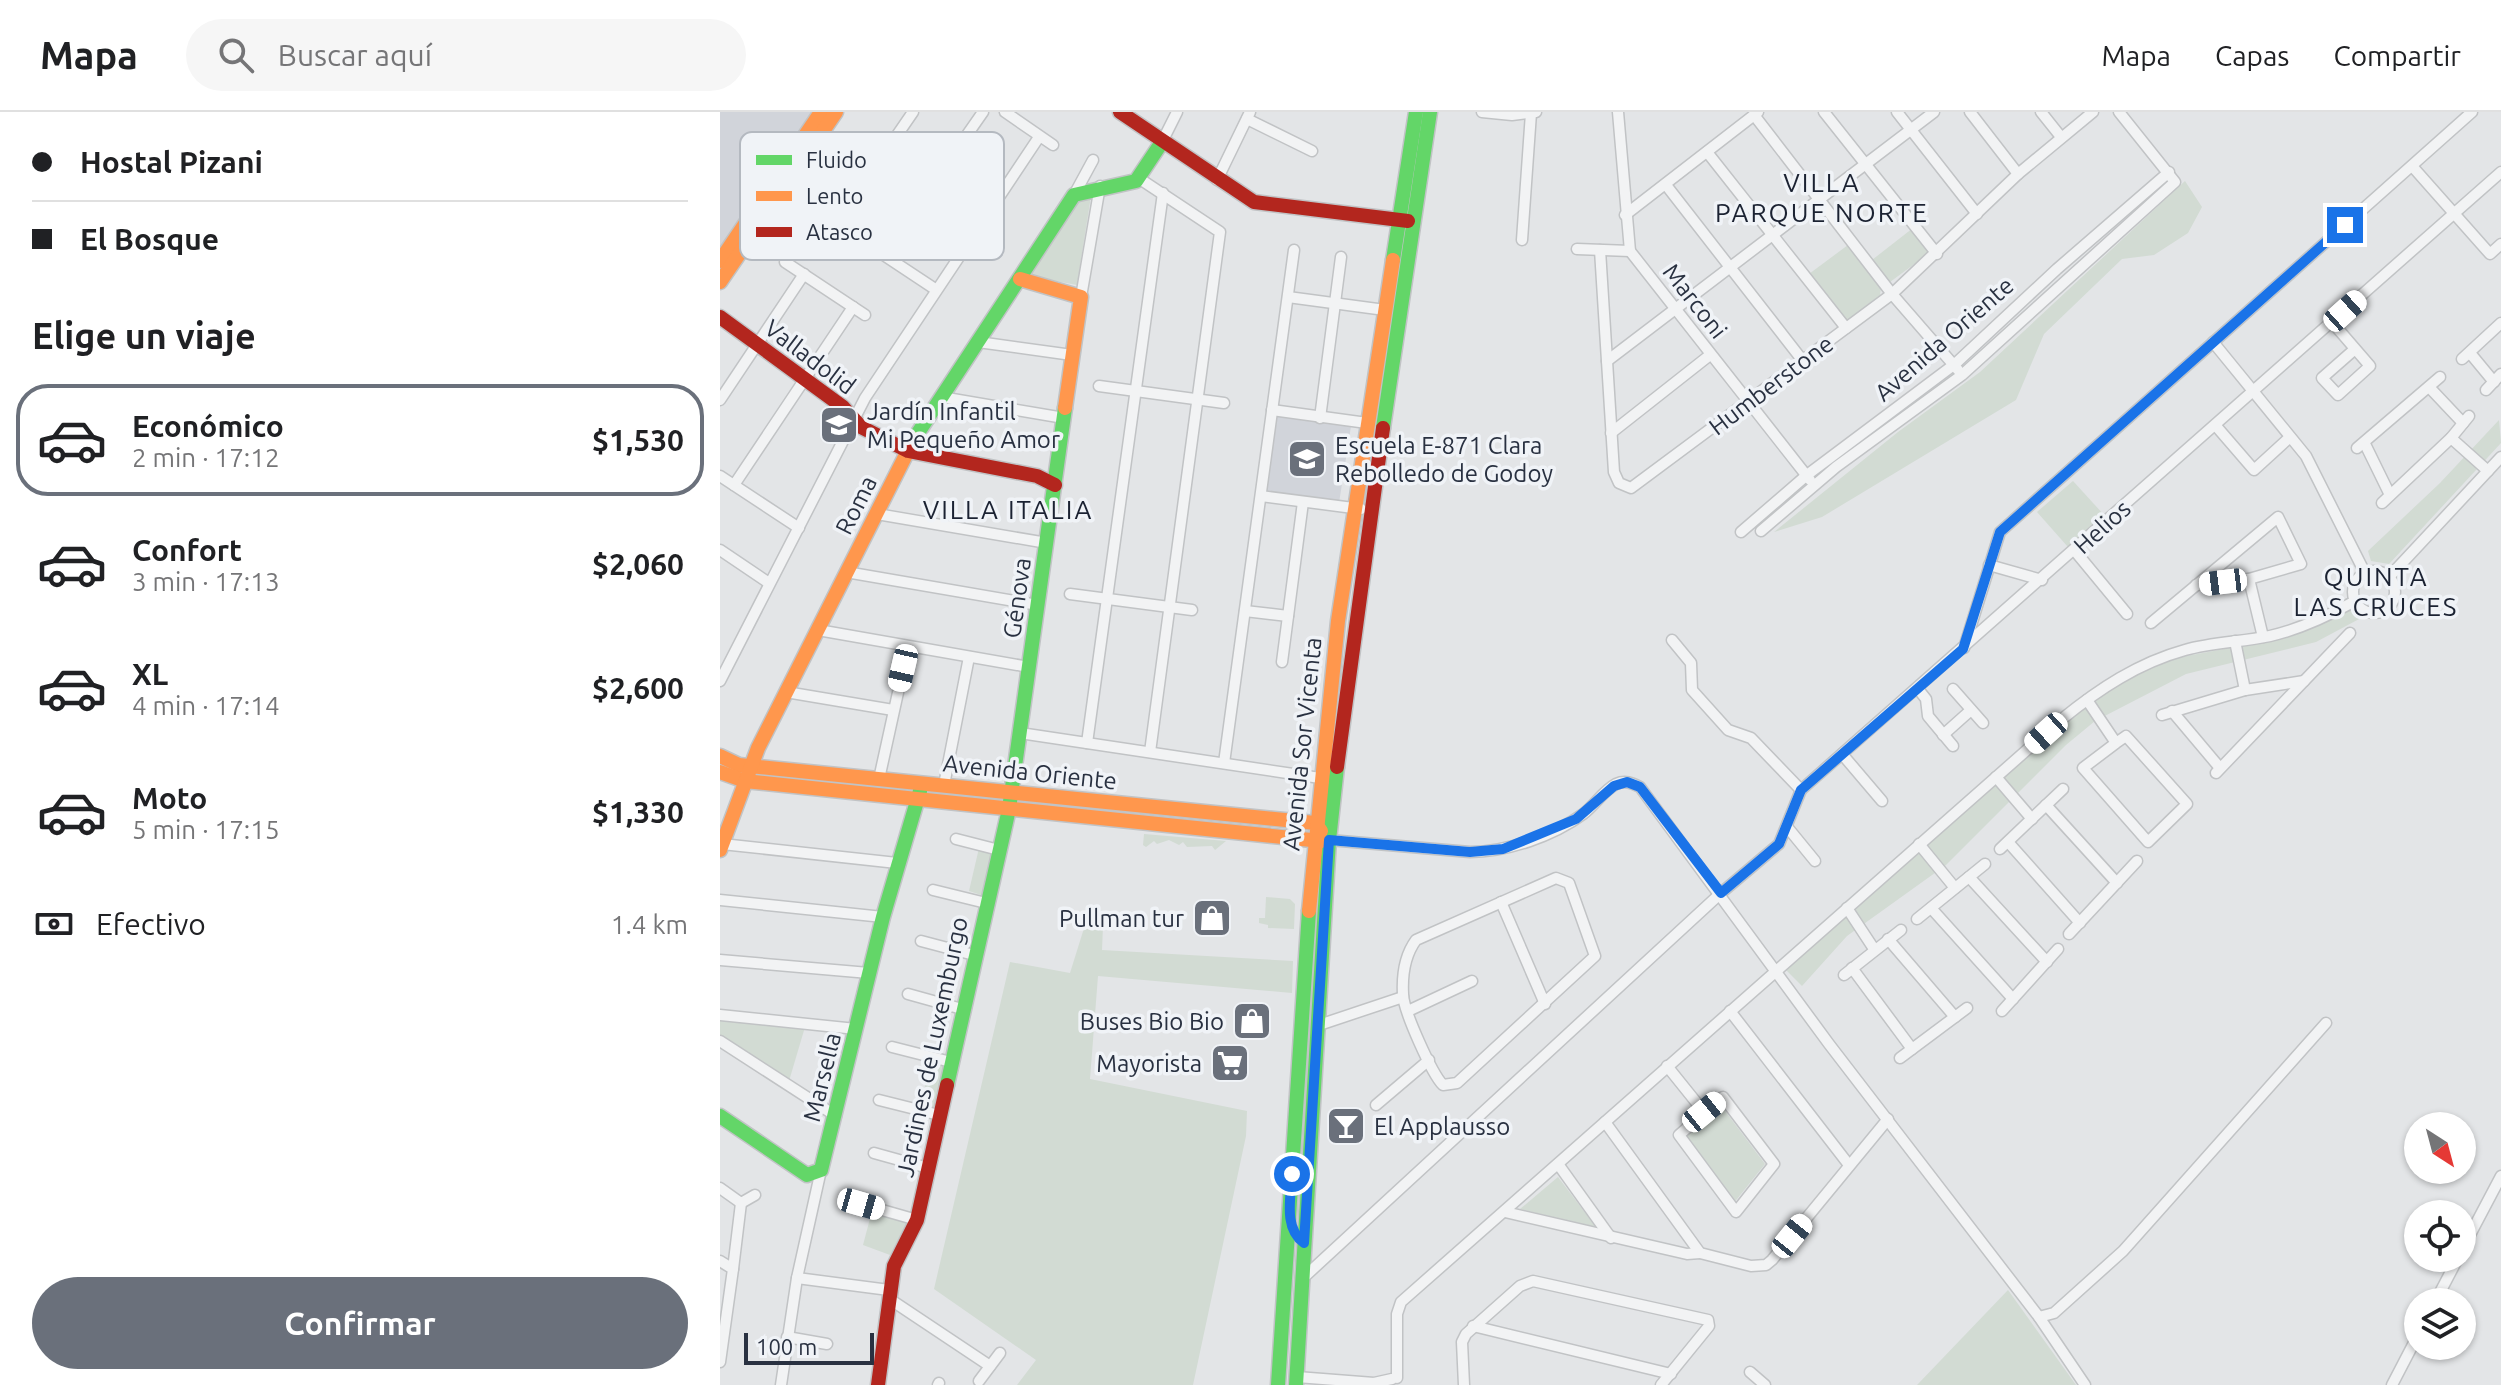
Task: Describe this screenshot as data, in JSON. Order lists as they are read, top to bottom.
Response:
{
  "streets": {
    "main road": [
      "Avenida Oriente",
      "Valladolid",
      "Roma",
      "Génova",
      "Avenida Sor Vicenta",
      "Jardines de Luxemburgo",
      "Marsella"
    ],
    "street": ["Marconi", "Humberstone", "Helios"]
  },
  "crossings": [
    ["Marconi", "Avenida Oriente"],
    ["Marconi", "Humberstone"],
    ["Avenida Oriente", "Roma"],
    ["Avenida Oriente", "Helios"],
    ["Avenida Oriente", "Génova"],
    ["Avenida Oriente", "Avenida Sor Vicenta"],
    ["Avenida Oriente", "Jardines de Luxemburgo"],
    ["Avenida Oriente", "Marsella"],
    ["Valladolid", "Roma"],
    ["Valladolid", "Génova"],
    ["Helios", "Avenida Sor Vicenta"],
    ["Génova", "Jardines de Luxemburgo"]
  ],
  "districts": ["VILLA PARQUE NORTE", "VILLA ITALIA", "QUINTA LAS CRUCES"],
  "places": {
    "school or university": ["Jardín Infantil Mi Pequeño Amor", "Escuela E-871 Clara Rebolledo de Godoy"],
    "shop": ["Pullman tur", "Buses Bio Bio"],
    "supermarket": ["Mayorista"],
    "bar": ["El Applausso"]
  },
  "legend": ["Fluido", "Lento", "Atasco"],
  "scale_bar": "100 m",
  "north": "bottom right",
  "page": {
    "header": "Mapa",
    "search": "Buscar aquí",
    "nav": ["Mapa", "Capas", "Compartir"],
    "banner": ["Hostal Pizani", "El Bosque"],
    "heading": "Elige un viaje",
    "list": [
      {
        "name": "Económico",
        "note": "2 min · 17:12",
        "value": "$1,530"
      },
      {
        "name": "Confort",
        "note": "3 min · 17:13",
        "value": "$2,060"
      },
      {
        "name": "XL",
        "note": "4 min · 17:14",
        "value": "$2,600"
      },
      {
        "name": "Moto",
        "note": "5 min · 17:15",
        "value": "$1,330"
      }
    ],
    "pay": ["Efectivo", "1.4 km"],
    "buttons": "Confirmar",
    "scale": "100 m"
  }
}
